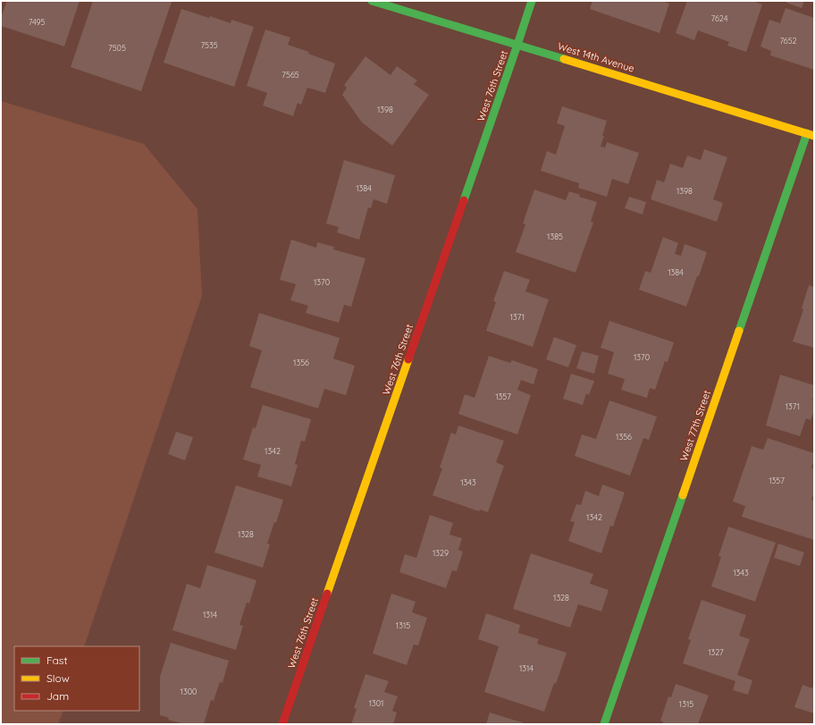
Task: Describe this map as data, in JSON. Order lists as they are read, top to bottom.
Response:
{
  "streets": {
    "street": ["West 14th Avenue", "West 76th Street", "West 77th Street"]
  },
  "crossings": [
    ["West 14th Avenue", "West 76th Street"],
    ["West 14th Avenue", "West 77th Street"]
  ],
  "house_numbers": [
    "7624",
    "7495",
    "7652",
    "7535",
    "7505",
    "7565",
    "1398",
    "1384",
    "1398",
    "1385",
    "1384",
    "1370",
    "1371",
    "1370",
    "1356",
    "1357",
    "1371",
    "1356",
    "1342",
    "1357",
    "1343",
    "1342",
    "1328",
    "1329",
    "1343",
    "1328",
    "1314",
    "1315",
    "1327",
    "1314",
    "1300",
    "1301",
    "1315"
  ],
  "legend": ["Fast", "Slow", "Jam"]
}
